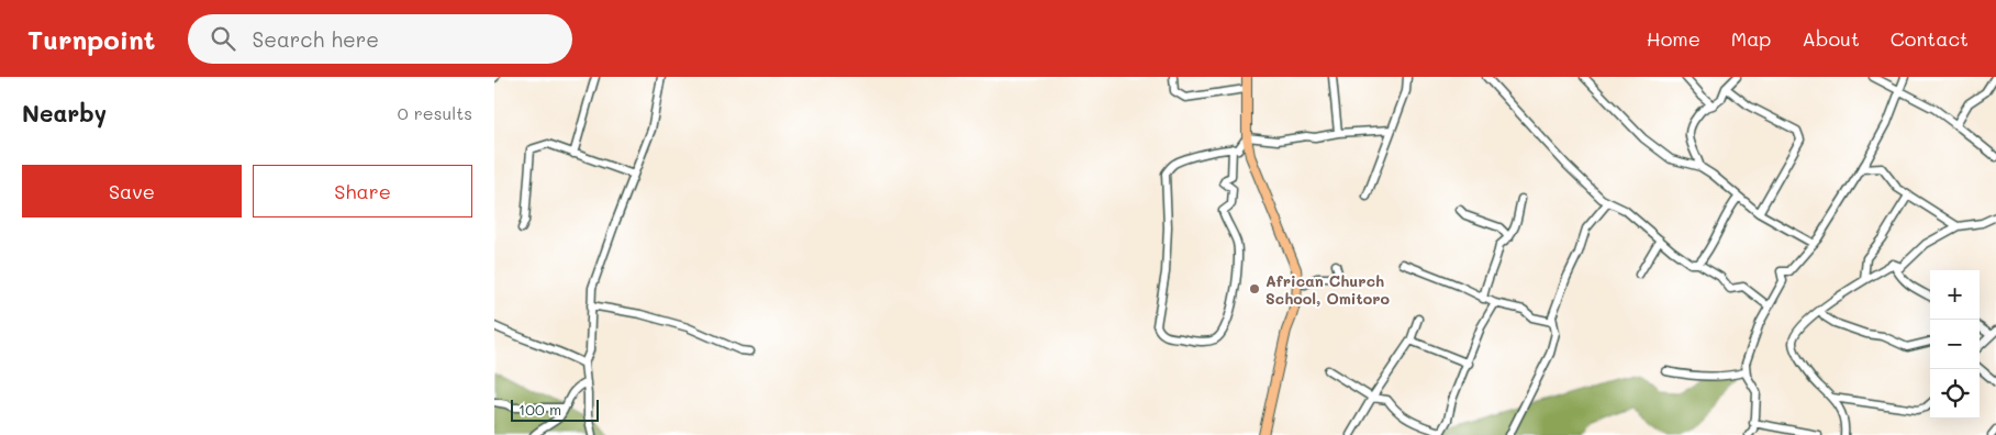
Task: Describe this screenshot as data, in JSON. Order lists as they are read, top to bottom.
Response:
{
  "places": ["African Church School, Omitoro"],
  "scale_bar": "100 m",
  "page": {
    "header": "Turnpoint",
    "search": "Search here",
    "nav": [
      "Home",
      "Map",
      "About",
      "Contact"
    ],
    "heading": ["Nearby", "0 results"],
    "buttons": ["Save", "Share"],
    "map_buttons": ["+", "−"],
    "scale": "100 m"
  }
}
